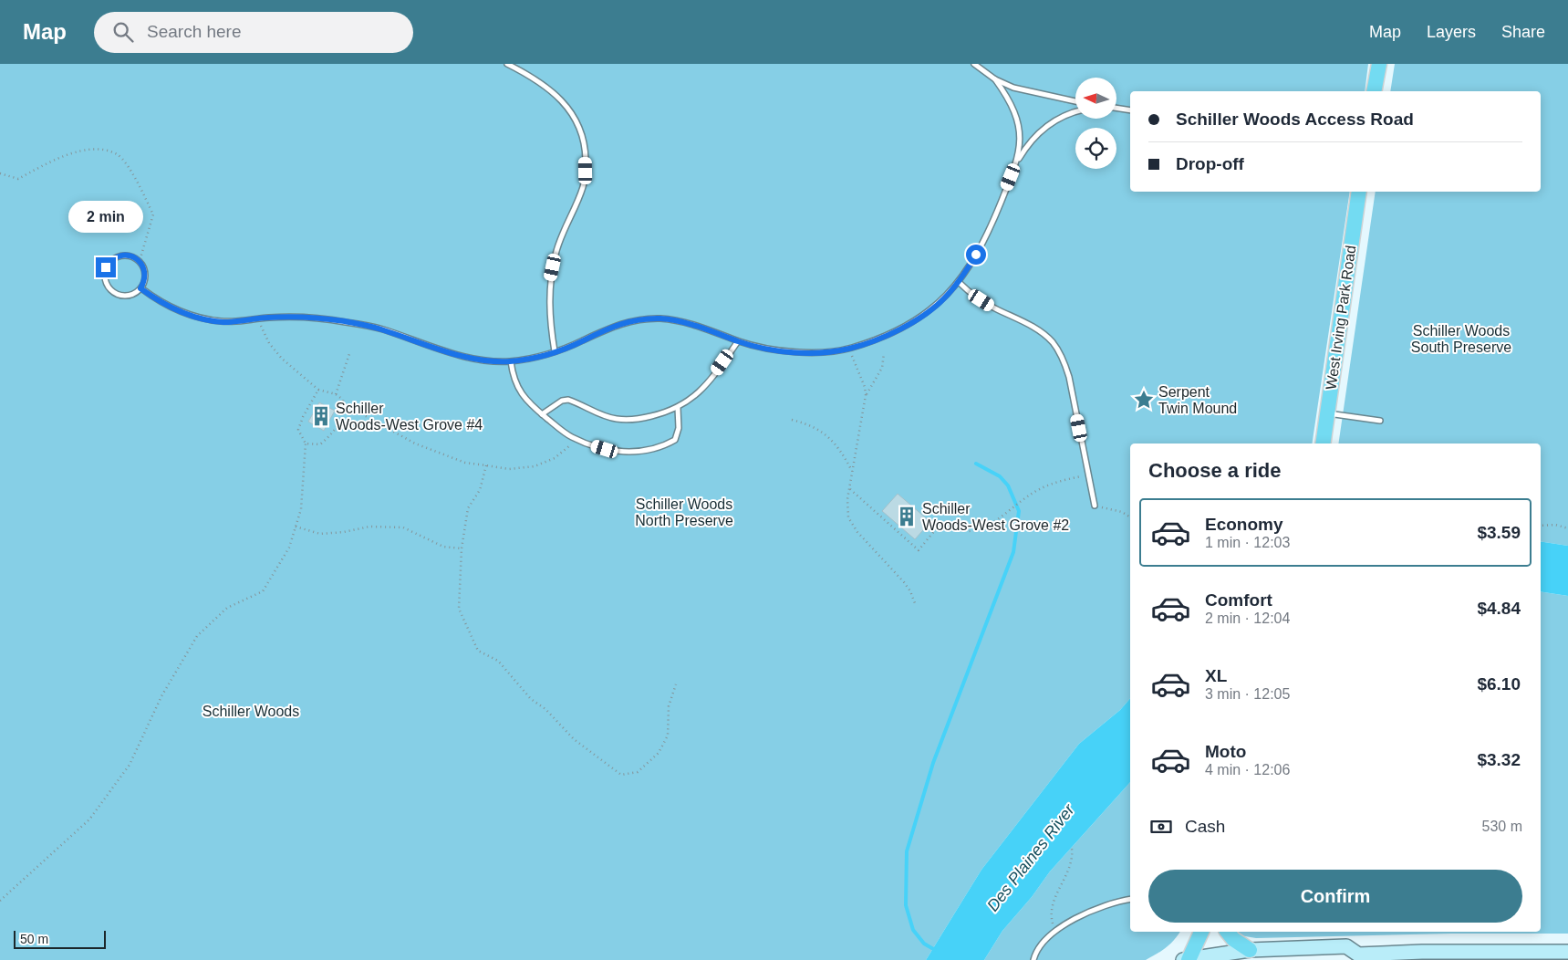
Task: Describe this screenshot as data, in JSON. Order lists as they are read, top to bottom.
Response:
{
  "streets": {
    "main road": ["West Irving Park Road"]
  },
  "water": ["Des Plaines River"],
  "parks": ["Schiller Woods South Preserve", "Schiller Woods North Preserve", "Schiller Woods"],
  "places": {
    "place": ["Serpent Twin Mound"],
    "building": ["Schiller Woods-West Grove #4", "Schiller Woods-West Grove #2"]
  },
  "scale_bar": "50 m",
  "north": "left",
  "page": {
    "header": "Map",
    "search": "Search here",
    "nav": ["Map", "Layers", "Share"],
    "banner": ["Schiller Woods Access Road", "Drop-off"],
    "bubble": "2 min",
    "heading": "Choose a ride",
    "list": [
      {
        "name": "Economy",
        "note": "1 min · 12:03",
        "value": "$3.59"
      },
      {
        "name": "Comfort",
        "note": "2 min · 12:04",
        "value": "$4.84"
      },
      {
        "name": "XL",
        "note": "3 min · 12:05",
        "value": "$6.10"
      },
      {
        "name": "Moto",
        "note": "4 min · 12:06",
        "value": "$3.32"
      }
    ],
    "pay": ["Cash", "530 m"],
    "buttons": "Confirm",
    "scale": "50 m"
  }
}
